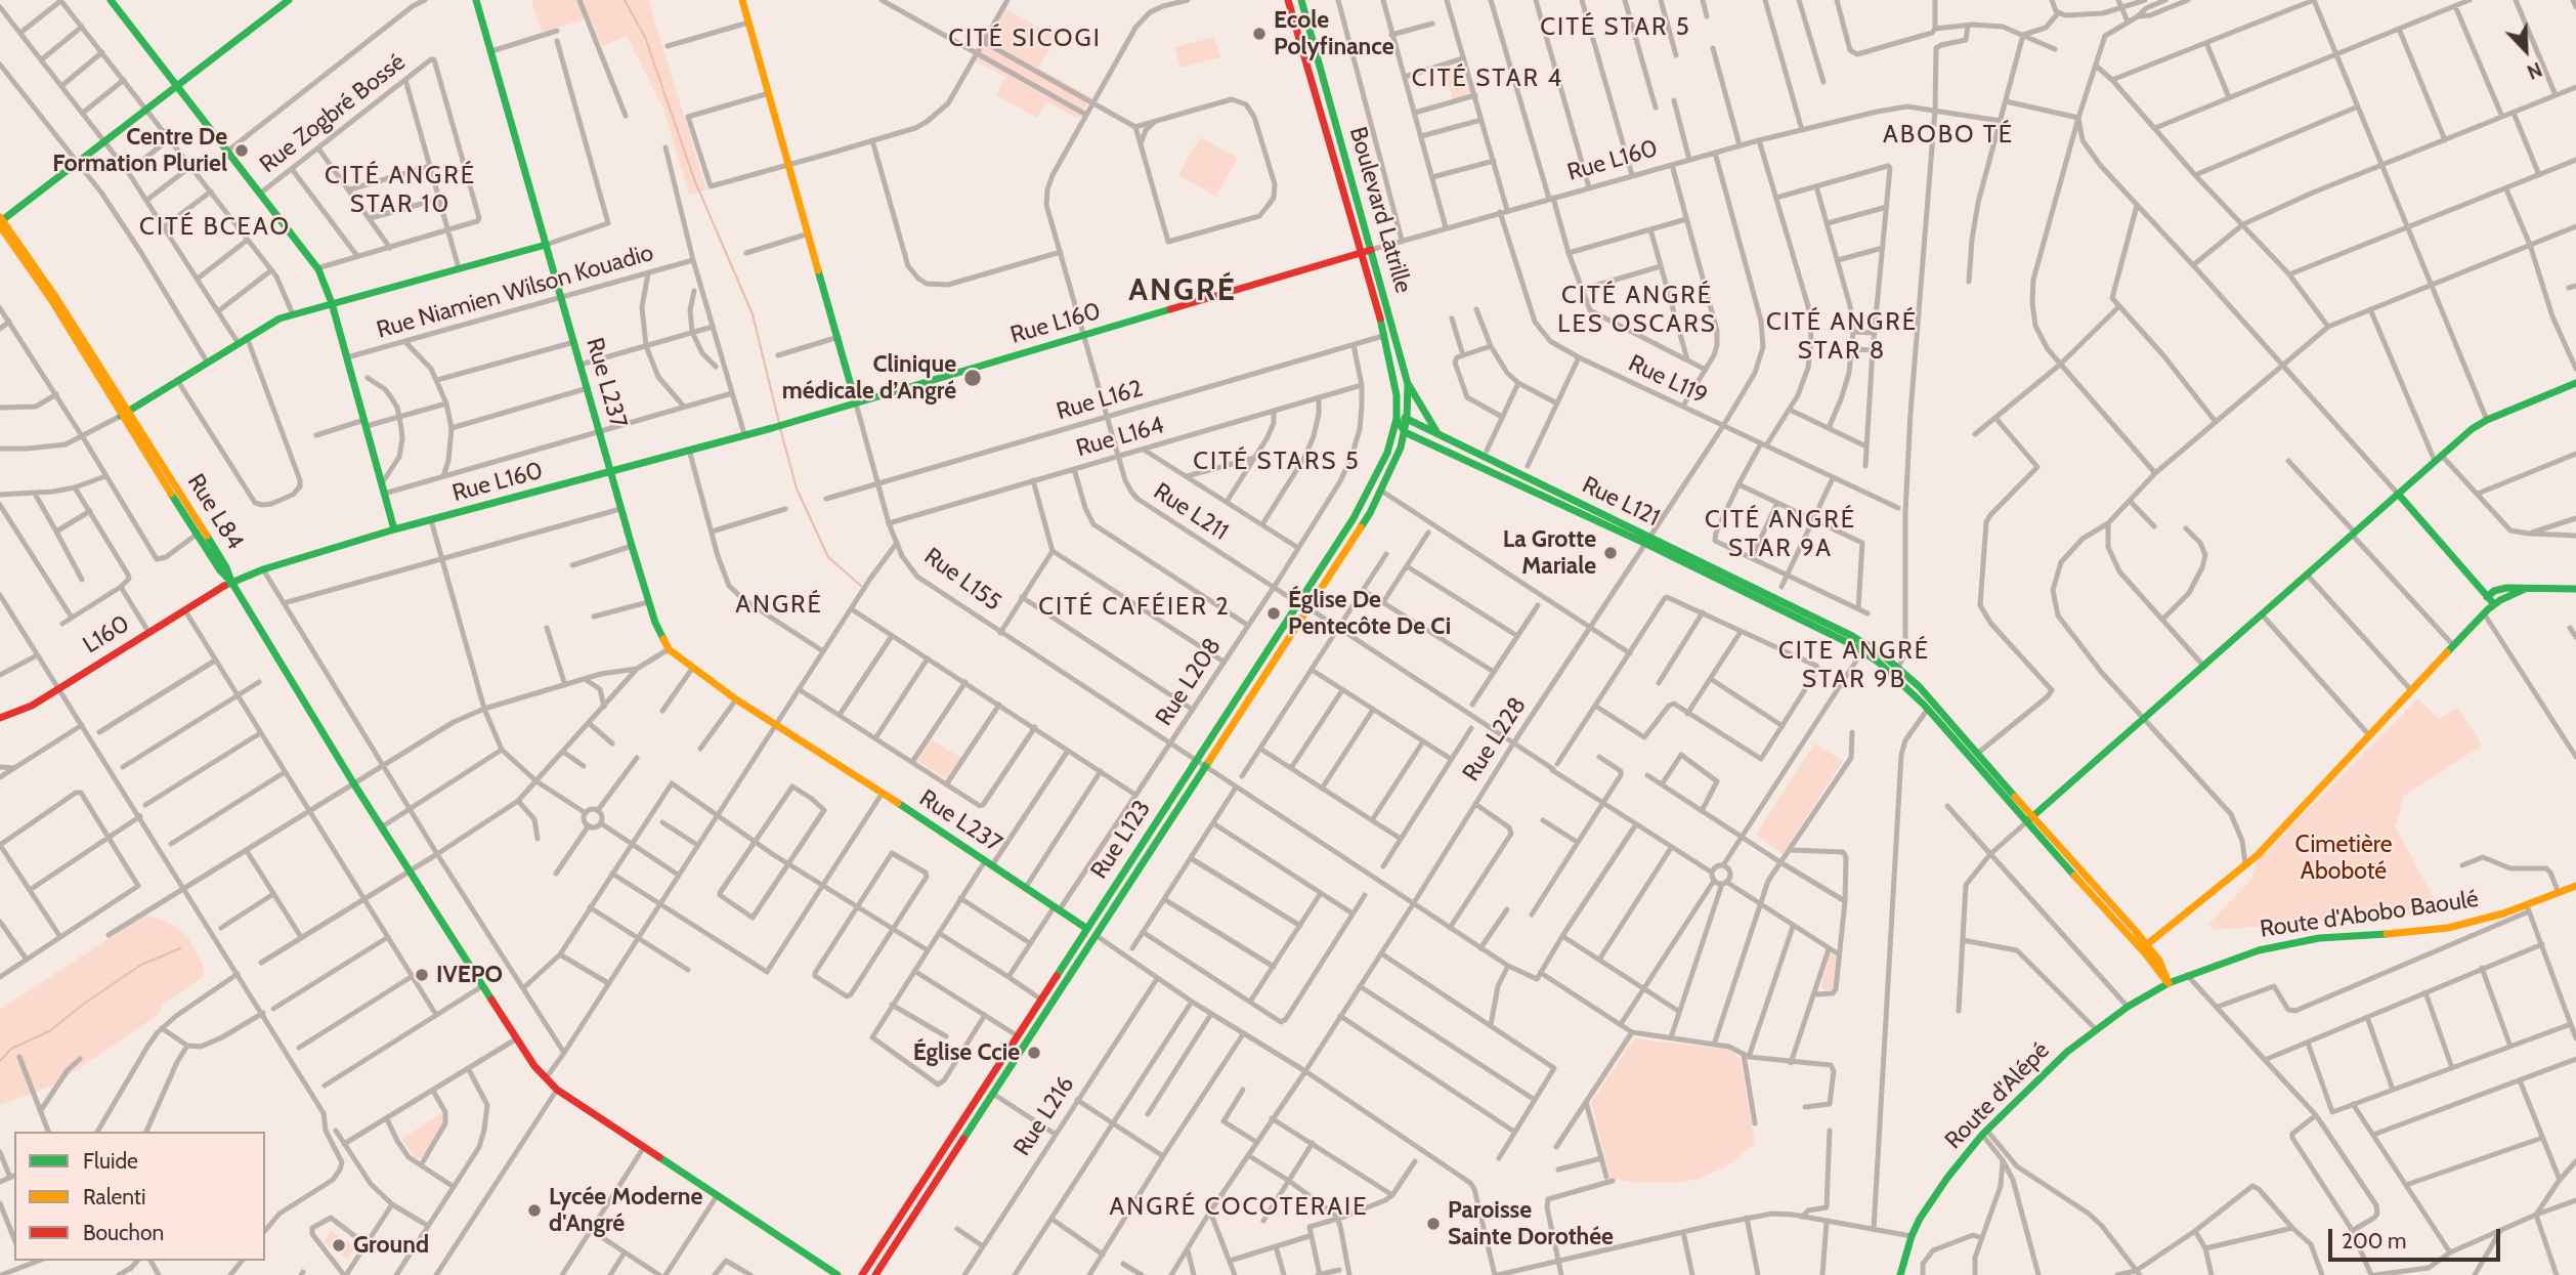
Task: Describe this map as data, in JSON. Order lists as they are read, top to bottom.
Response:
{
  "streets": {
    "street": [
      "Rue Zogbré Bossé",
      "Rue L160",
      "Boulevard Latrille",
      "Rue Niamien Wilson Kouadio",
      "Rue L119",
      "Rue L237",
      "Rue L162",
      "Rue L164",
      "Rue L121",
      "Rue L84",
      "Rue L211",
      "Rue L155",
      "L160",
      "Rue L208",
      "Rue L228",
      "Rue L123",
      "Route d'Abobo Baoulé",
      "Route d'Alépé",
      "Rue L216"
    ]
  },
  "crossings": [
    ["Rue L160", "Boulevard Latrille"],
    ["Rue L160", "Rue L119"],
    ["Rue L160", "Rue L237"],
    ["Rue L160", "Rue L84"],
    ["Rue L160", "Rue L211"],
    ["Rue L160", "Rue L155"],
    ["Rue L160", "L160"],
    ["Rue L160", "Rue L228"],
    ["Boulevard Latrille", "Rue L162"],
    ["Boulevard Latrille", "Rue L121"],
    ["Boulevard Latrille", "Rue L123"],
    ["Rue Niamien Wilson Kouadio", "Rue L237"],
    ["Rue L119", "Rue L228"],
    ["Rue L237", "Rue L208"],
    ["Rue L237", "Rue L123"],
    ["Rue L162", "Rue L211"],
    ["Rue L162", "Rue L155"],
    ["Rue L162", "Rue L208"],
    ["Rue L164", "Rue L211"],
    ["Rue L164", "Rue L155"],
    ["Rue L164", "Rue L208"],
    ["Rue L121", "Rue L228"],
    ["Rue L84", "L160"],
    ["Rue L211", "Rue L208"],
    ["Rue L211", "Rue L123"],
    ["Rue L155", "Rue L208"],
    ["Rue L155", "Rue L228"],
    ["Rue L155", "Rue L123"],
    ["Route d'Abobo Baoulé", "Route d'Alépé"]
  ],
  "districts": [
    "CITÉ STAR 5",
    "CITÉ SICOGI",
    "CITÉ STAR 4",
    "ABOBO TÉ",
    "CITÉ ANGRÉ STAR 10",
    "CITÉ BCEAO",
    "ANGRÉ",
    "CITÉ ANGRÉ LES OSCARS",
    "CITÉ ANGRÉ STAR 8",
    "CITÉ STARS 5",
    "CITÉ ANGRÉ STAR 9A",
    "ANGRÉ",
    "CITÉ CAFÉIER 2",
    "CITE ANGRÉ STAR 9B",
    "ANGRÉ COCOTERAIE"
  ],
  "parks": ["Cimetière Aboboté"],
  "places": [
    "Ecole Polyfinance",
    "Centre De Formation Pluriel",
    "Clinique médicale d’Angré",
    "La Grotte Mariale",
    "Église De Pentecôte De Ci",
    "IVEPO",
    "Église Ccie",
    "Lycée Moderne d'Angré",
    "Paroisse Sainte Dorothée",
    "Ground"
  ],
  "legend": ["Fluide", "Ralenti", "Bouchon"],
  "scale_bar": "200 m",
  "north": "bottom right"
}
